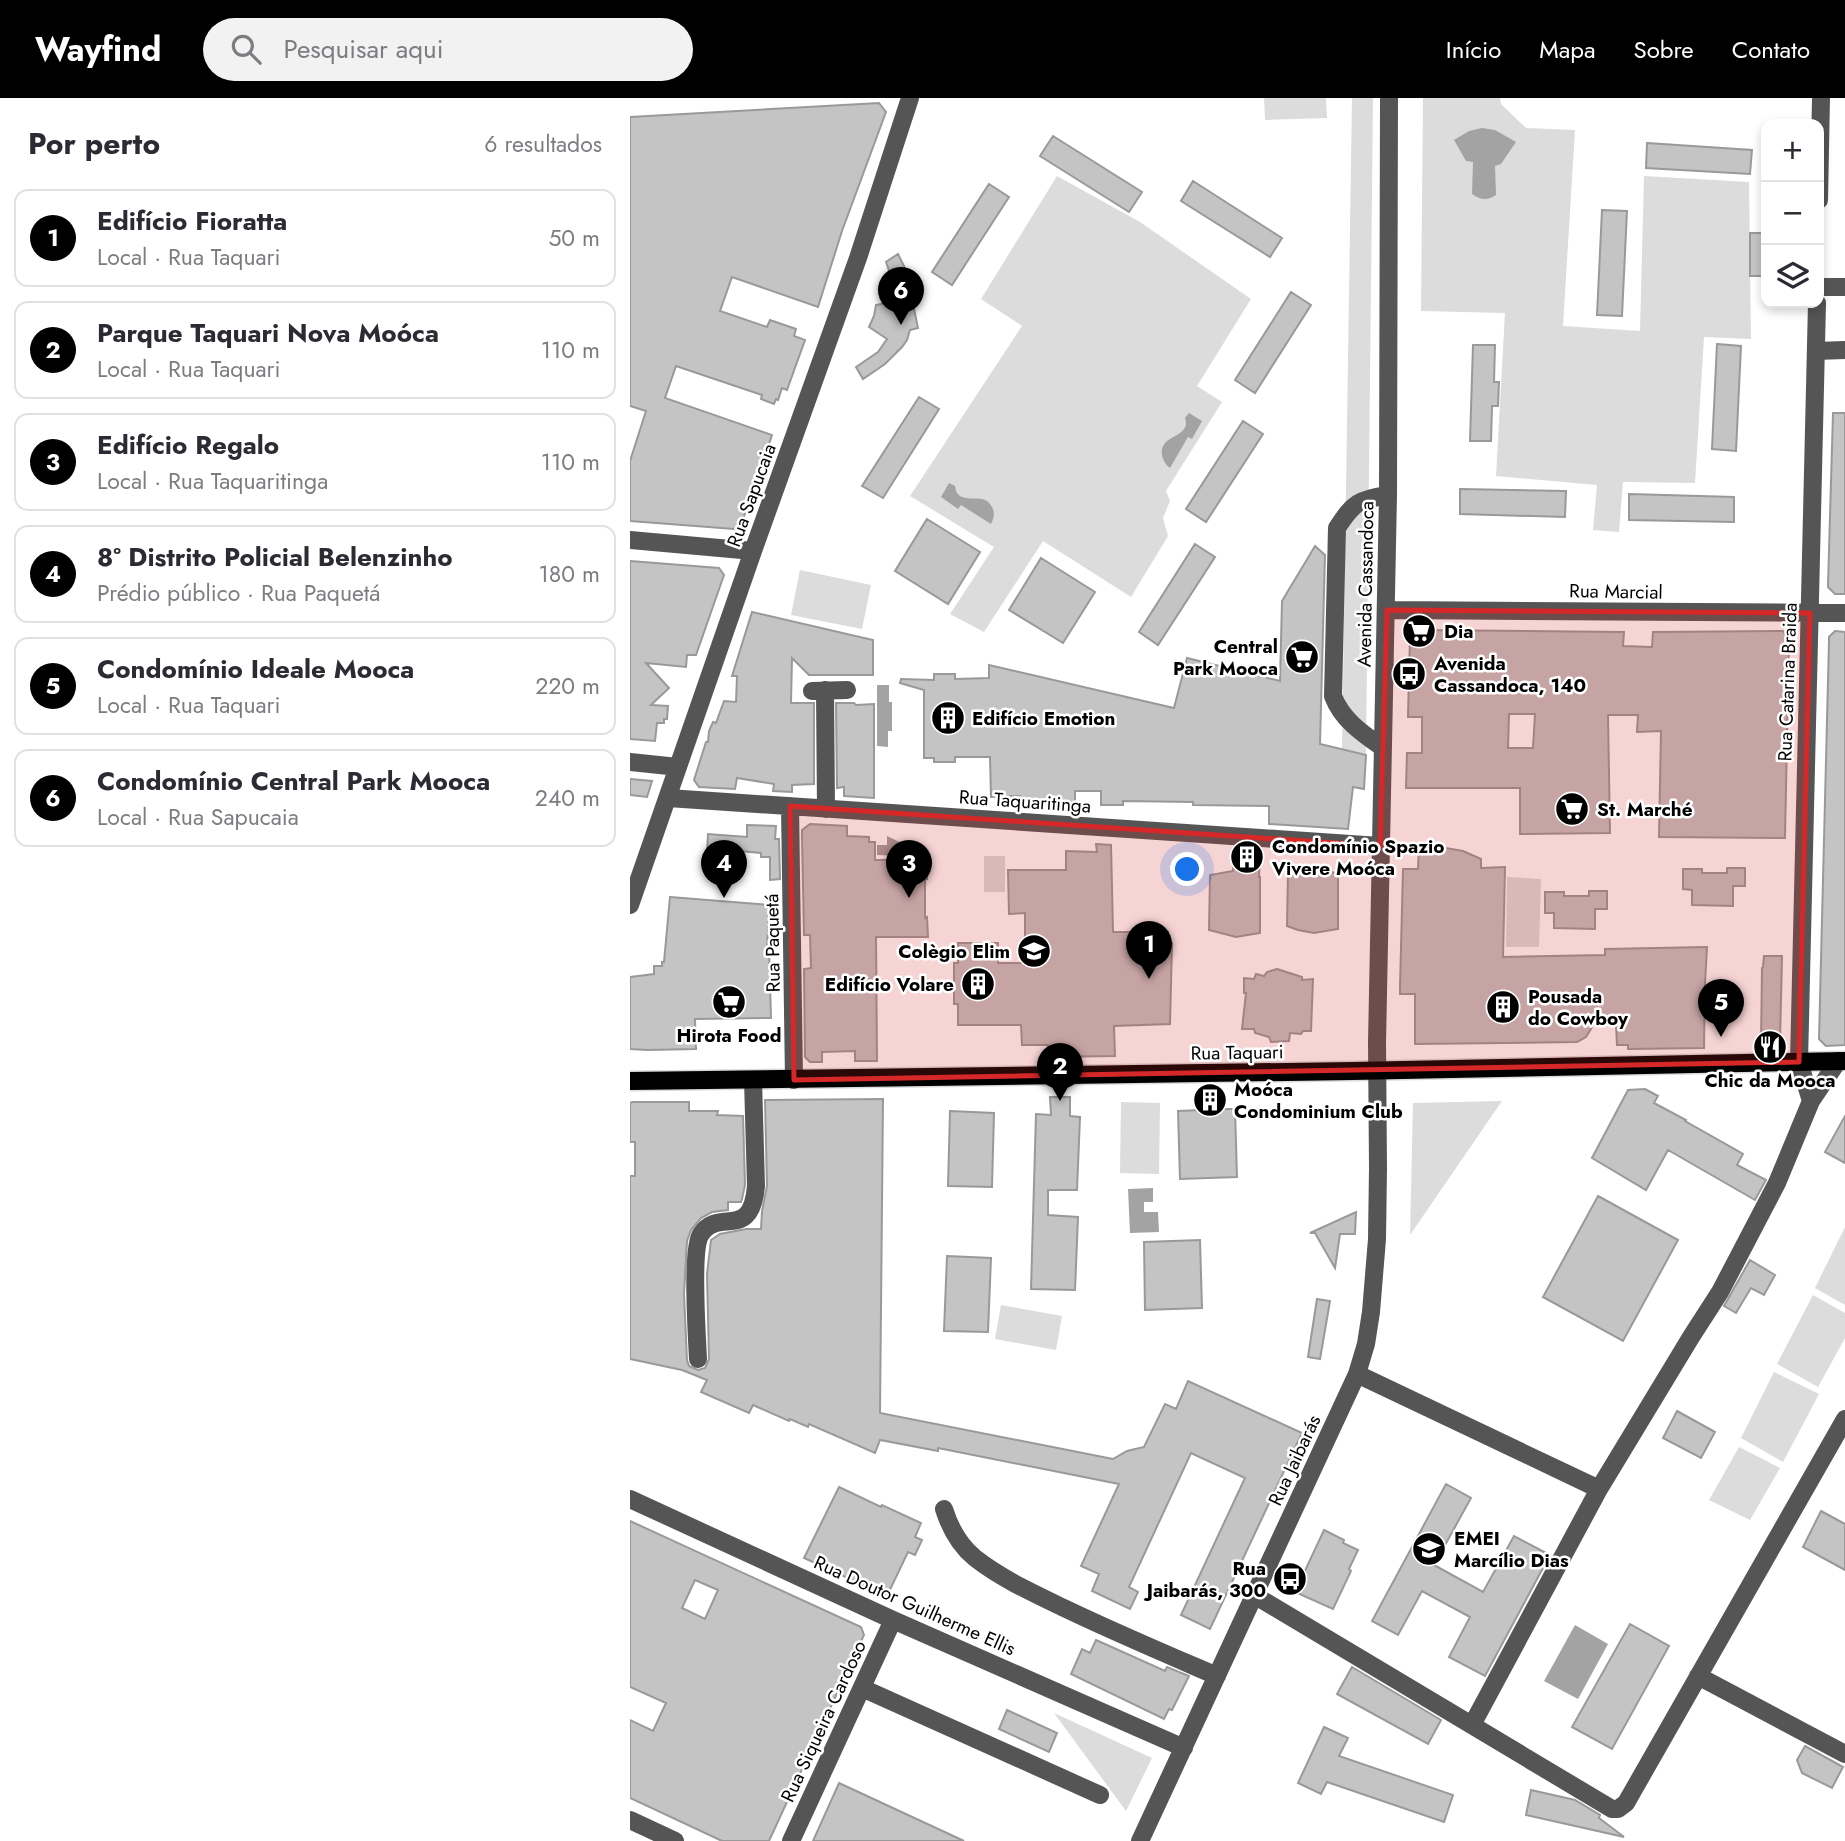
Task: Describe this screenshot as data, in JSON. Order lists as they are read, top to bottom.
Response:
{
  "streets": {
    "main road": ["Rua Taquari"],
    "street": [
      "Rua Sapucaia",
      "Avenida Cassandoca",
      "Rua Marcial",
      "Rua Catarina Braida",
      "Rua Taquaritinga",
      "Rua Paquetá",
      "Rua Jaibarás",
      "Rua Doutor Guilherme Ellis",
      "Rua Siqueira Cardoso"
    ]
  },
  "crossings": [
    ["Rua Sapucaia", "Rua Taquaritinga"],
    ["Avenida Cassandoca", "Rua Marcial"],
    ["Avenida Cassandoca", "Rua Taquaritinga"],
    ["Avenida Cassandoca", "Rua Taquari"],
    ["Avenida Cassandoca", "Rua Jaibarás"],
    ["Rua Marcial", "Rua Catarina Braida"],
    ["Rua Catarina Braida", "Rua Taquari"],
    ["Rua Taquaritinga", "Rua Paquetá"],
    ["Rua Paquetá", "Rua Taquari"],
    ["Rua Taquari", "Rua Jaibarás"],
    ["Rua Jaibarás", "Rua Doutor Guilherme Ellis"],
    ["Rua Doutor Guilherme Ellis", "Rua Siqueira Cardoso"]
  ],
  "places": {
    "supermarket": [
      "Dia",
      "Central Park Mooca",
      "St. Marché",
      "Hirota Food"
    ],
    "bus stop": ["Avenida Cassandoca, 140", "Rua Jaibarás, 300"],
    "building": [
      "Edifício Emotion",
      "Condomínio Spazio Vivere Moóca",
      "Edifício Volare",
      "Pousada do Cowboy",
      "Moóca Condominium Club"
    ],
    "school or university": ["Colègio Elim", "EMEI Marcílio Dias"],
    "restaurant": ["Chic da Mooca"]
  },
  "page": {
    "header": "Wayfind",
    "search": "Pesquisar aqui",
    "nav": [
      "Início",
      "Mapa",
      "Sobre",
      "Contato"
    ],
    "heading": ["Por perto", "6 resultados"],
    "map_buttons": ["+", "−"],
    "list": [
      {
        "mark": "1",
        "name": "Edifício Fioratta",
        "note": "Local · Rua Taquari",
        "value": "50 m"
      },
      {
        "mark": "2",
        "name": "Parque Taquari Nova Moóca",
        "note": "Local · Rua Taquari",
        "value": "110 m"
      },
      {
        "mark": "3",
        "name": "Edifício Regalo",
        "note": "Local · Rua Taquaritinga",
        "value": "110 m"
      },
      {
        "mark": "4",
        "name": "8º Distrito Policial Belenzinho",
        "note": "Prédio público · Rua Paquetá",
        "value": "180 m"
      },
      {
        "mark": "5",
        "name": "Condomínio Ideale Mooca",
        "note": "Local · Rua Taquari",
        "value": "220 m"
      },
      {
        "mark": "6",
        "name": "Condomínio Central Park Mooca",
        "note": "Local · Rua Sapucaia",
        "value": "240 m"
      }
    ],
    "pins": [
      "6",
      "3",
      "4",
      "1",
      "5",
      "2"
    ]
  }
}
